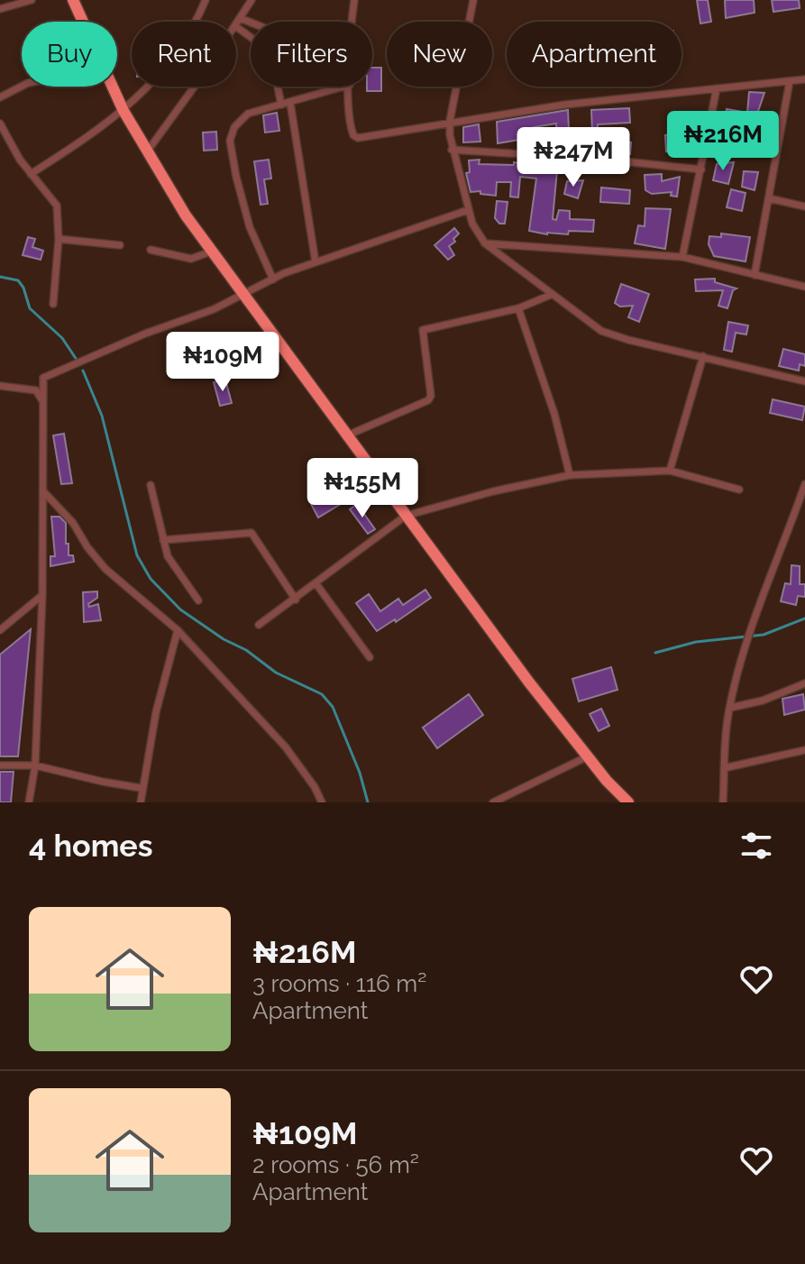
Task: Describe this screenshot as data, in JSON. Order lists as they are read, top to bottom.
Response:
{
  "page": {
    "chip": [
      "Buy",
      "Rent",
      "Filters",
      "New",
      "Apartment"
    ],
    "price": [
      "₦216M",
      "₦247M",
      "₦109M",
      "₦155M"
    ],
    "heading": "4 homes",
    "list": [
      {
        "name": "₦216M",
        "note": "3 rooms · 116 m² · Apartment"
      },
      {
        "name": "₦109M",
        "note": "2 rooms · 56 m² · Apartment"
      }
    ]
  }
}
